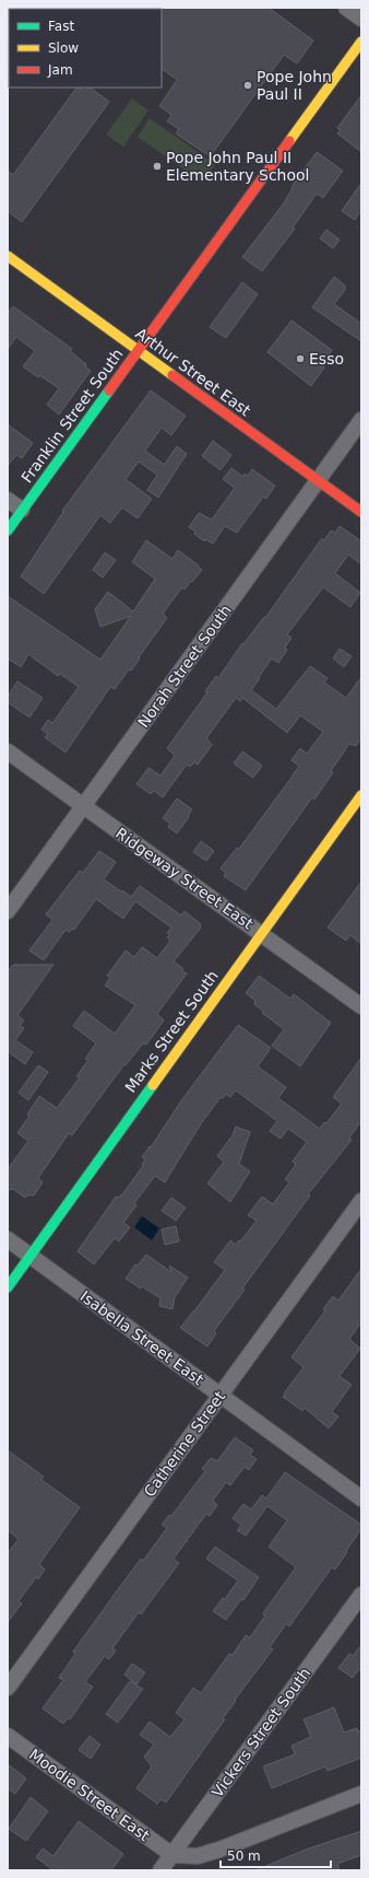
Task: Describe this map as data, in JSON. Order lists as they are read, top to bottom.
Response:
{
  "streets": {
    "street": [
      "Arthur Street East",
      "Franklin Street South",
      "Norah Street South",
      "Ridgeway Street East",
      "Marks Street South",
      "Isabella Street East",
      "Catherine Street",
      "Vickers Street South",
      "Moodie Street East"
    ]
  },
  "crossings": [
    ["Arthur Street East", "Franklin Street South"],
    ["Arthur Street East", "Norah Street South"],
    ["Norah Street South", "Ridgeway Street East"],
    ["Ridgeway Street East", "Marks Street South"],
    ["Marks Street South", "Isabella Street East"],
    ["Isabella Street East", "Catherine Street"],
    ["Vickers Street South", "Moodie Street East"]
  ],
  "places": ["Pope John Paul II", "Pope John Paul II Elementary School", "Esso"],
  "legend": ["Fast", "Slow", "Jam"],
  "scale_bar": "50 m"
}
